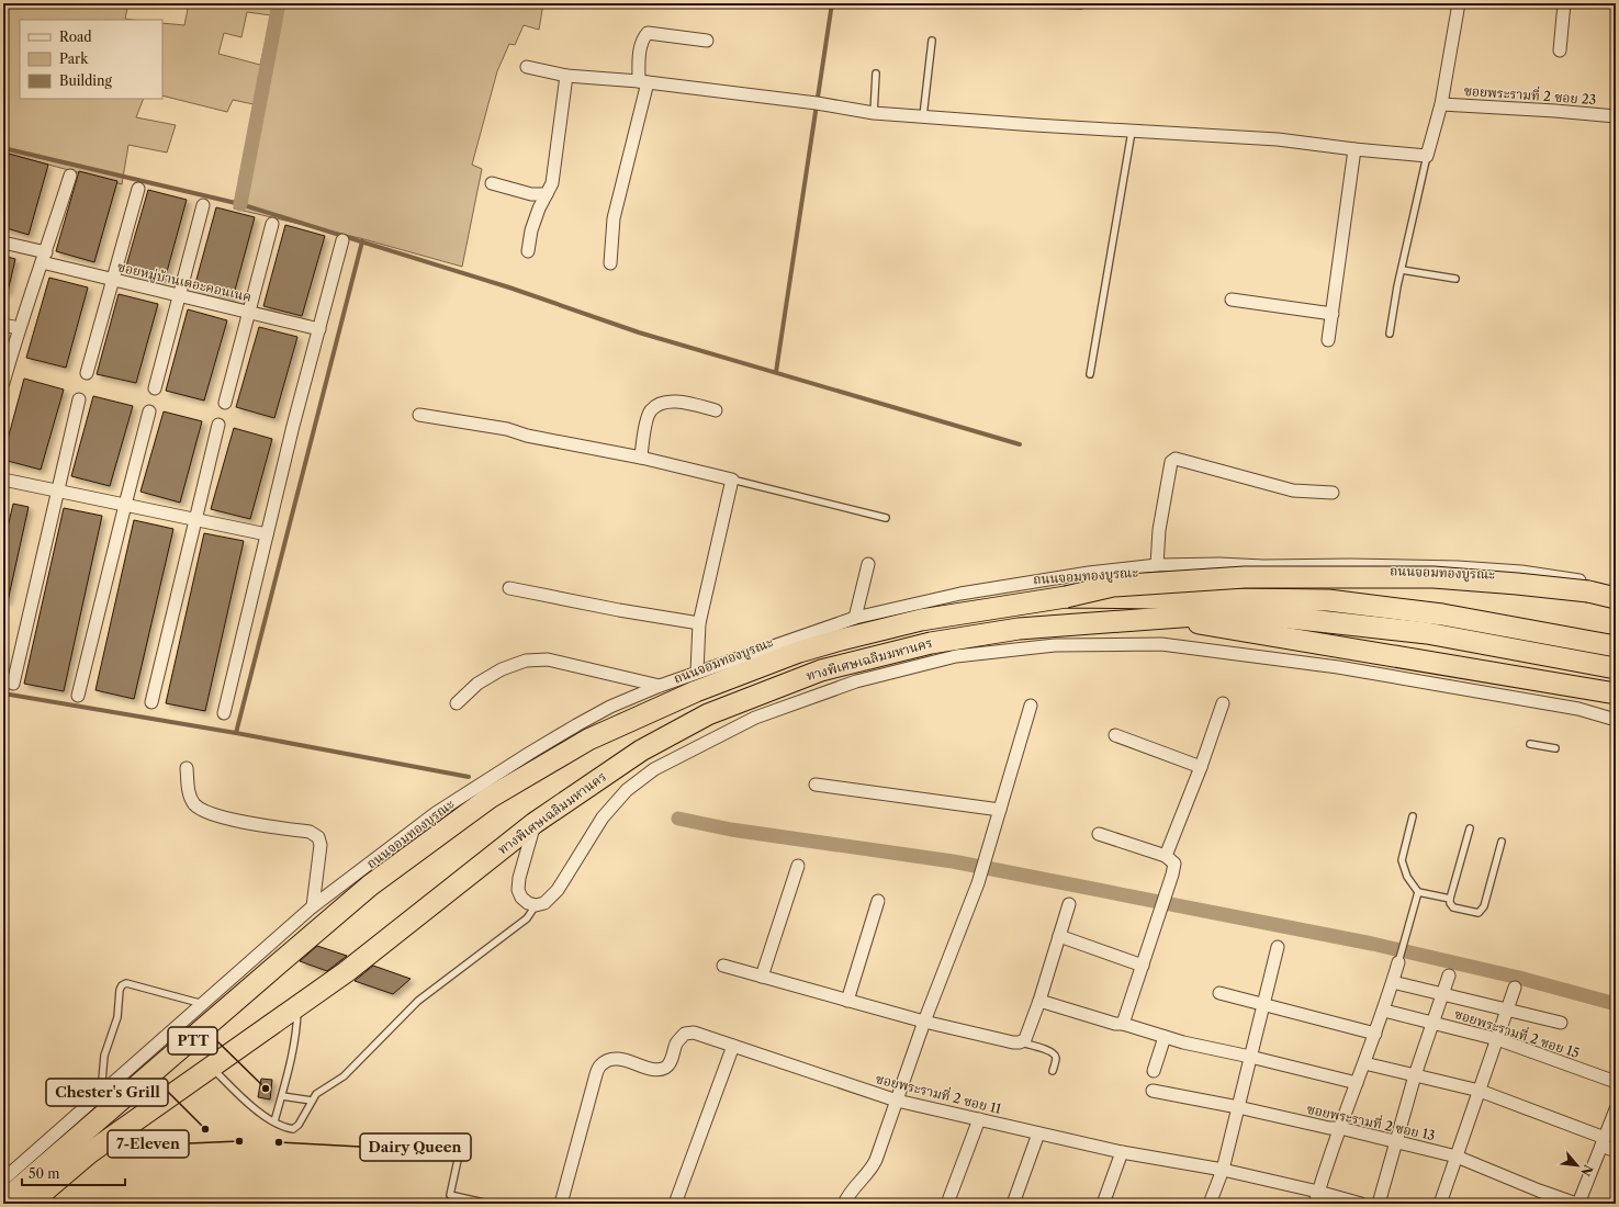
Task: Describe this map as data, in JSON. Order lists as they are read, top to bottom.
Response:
{
  "streets": {
    "highway": ["ทางพิเศษเฉลิมมหานคร"],
    "street": [
      "ซอยพระรามที่ 2 ซอย 23",
      "ซอยหมู่บ้านเดอะคอนเนค",
      "ถนนจอมทองบูรณะ",
      "ซอยพระรามที่ 2 ซอย 15",
      "ซอยพระรามที่ 2 ซอย 11",
      "ซอยพระรามที่ 2 ซอย 13"
    ]
  },
  "places": [
    "PTT",
    "Chester's Grill",
    "7-Eleven",
    "Dairy Queen"
  ],
  "legend": ["Road", "Park", "Building"],
  "scale_bar": "50 m",
  "north": "bottom right"
}
